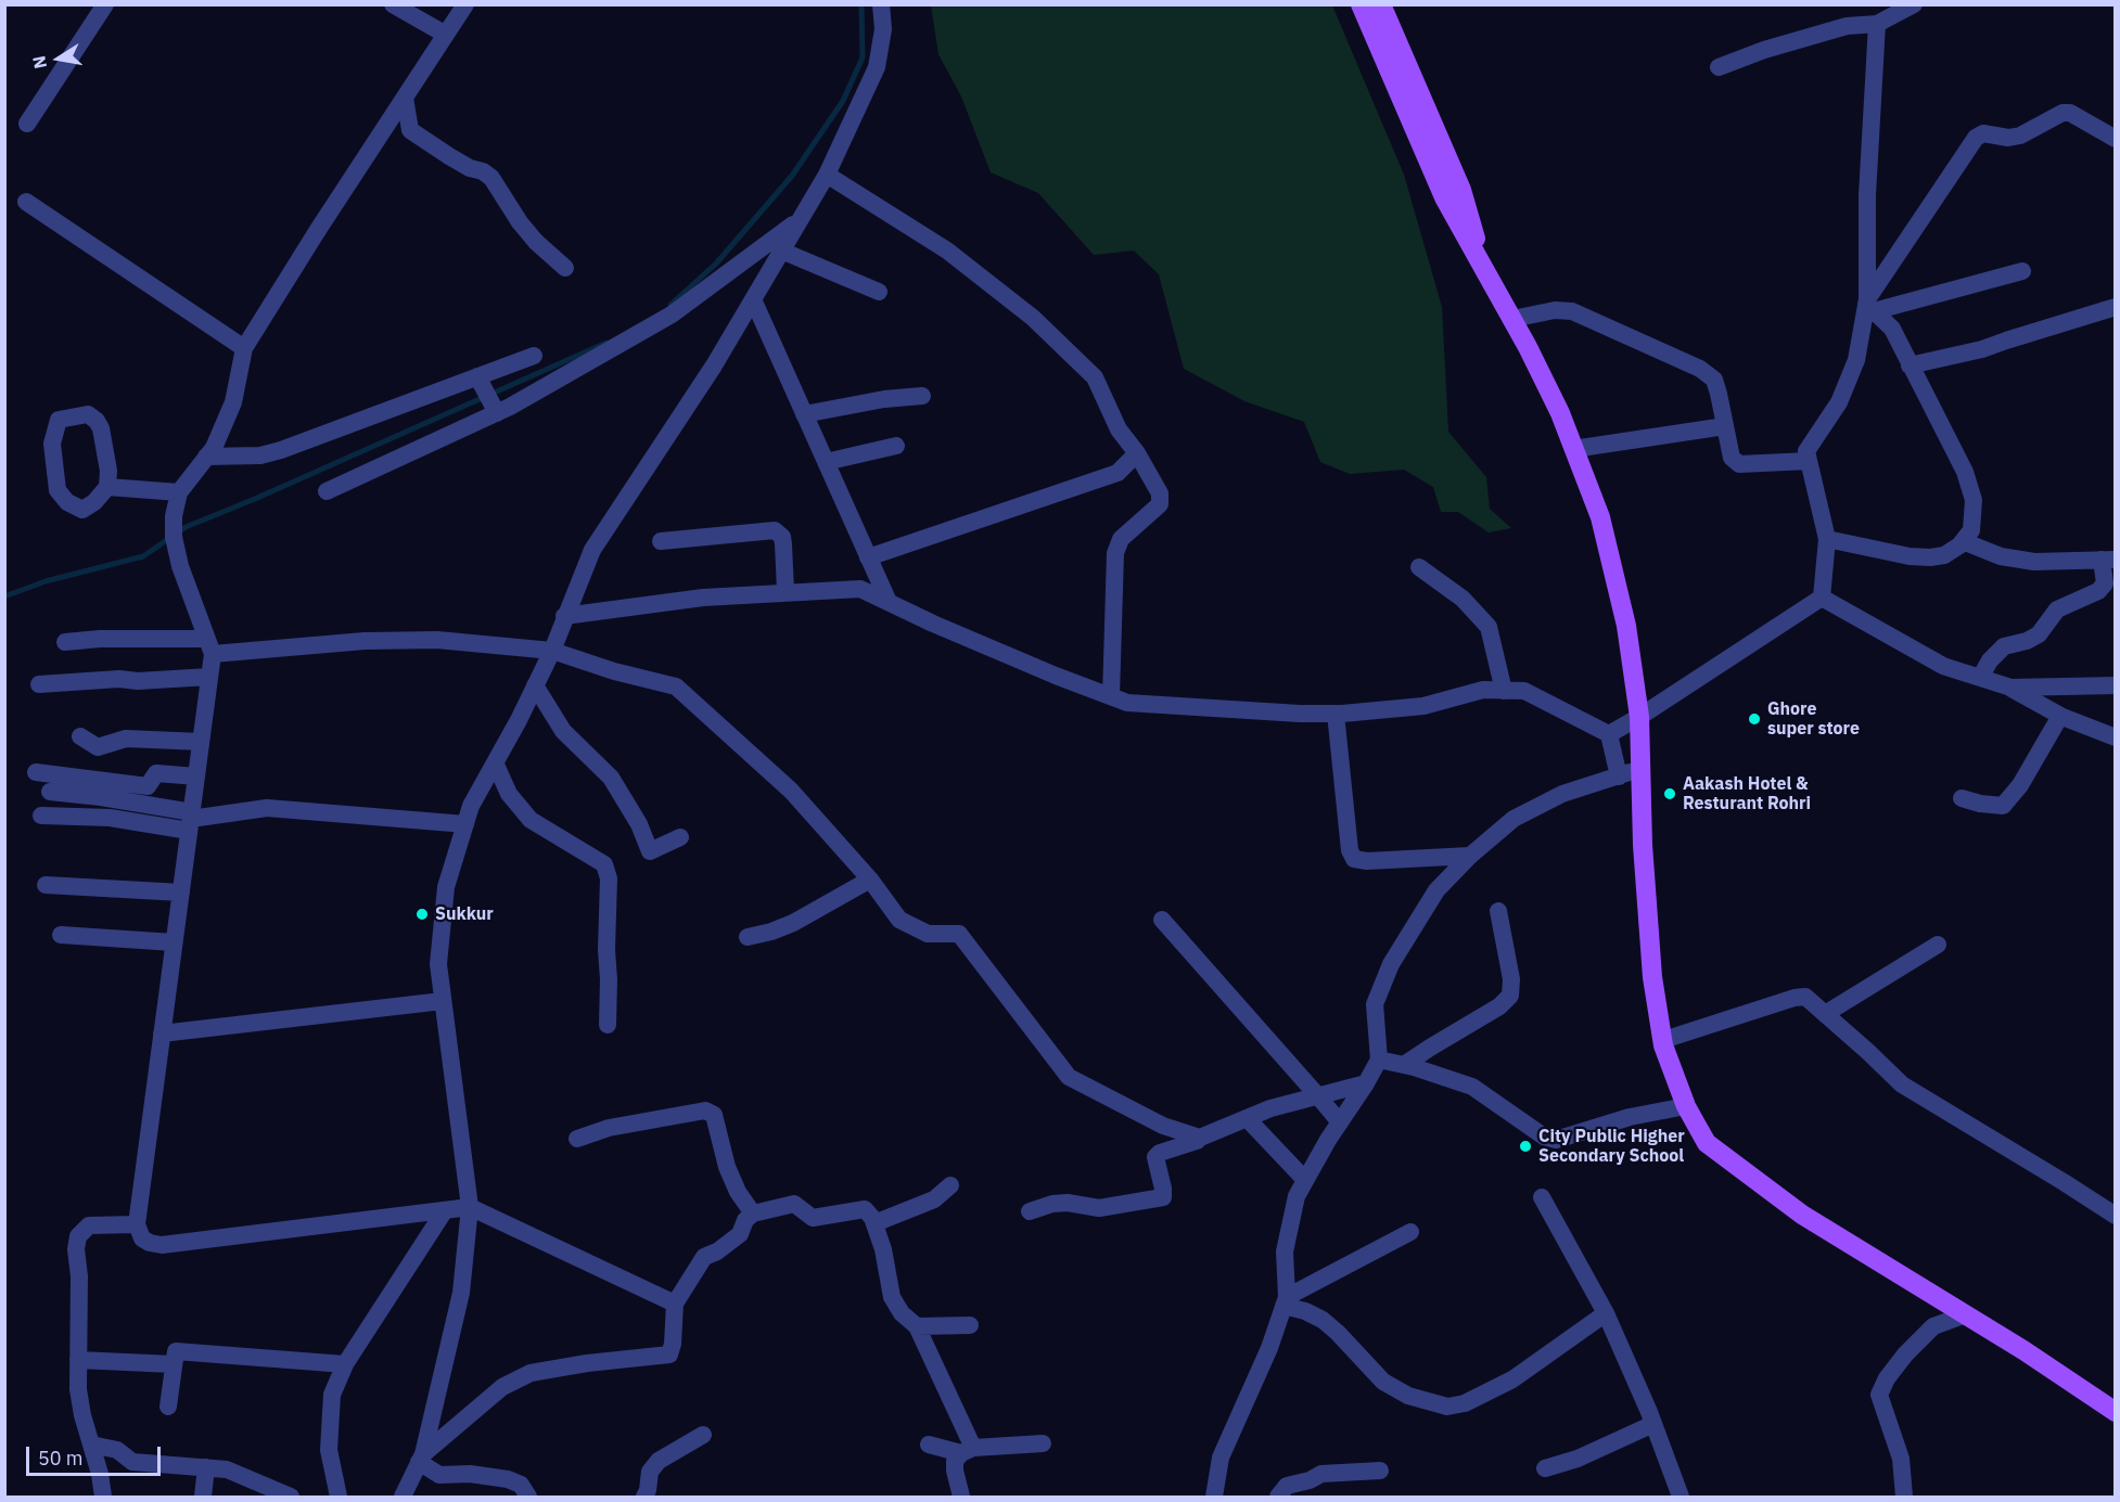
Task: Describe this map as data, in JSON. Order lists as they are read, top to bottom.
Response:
{
  "places": [
    "Ghore super store",
    "Aakash Hotel & Resturant Rohri",
    "Sukkur",
    "City Public Higher Secondary School"
  ],
  "scale_bar": "50 m",
  "north": "left"
}
